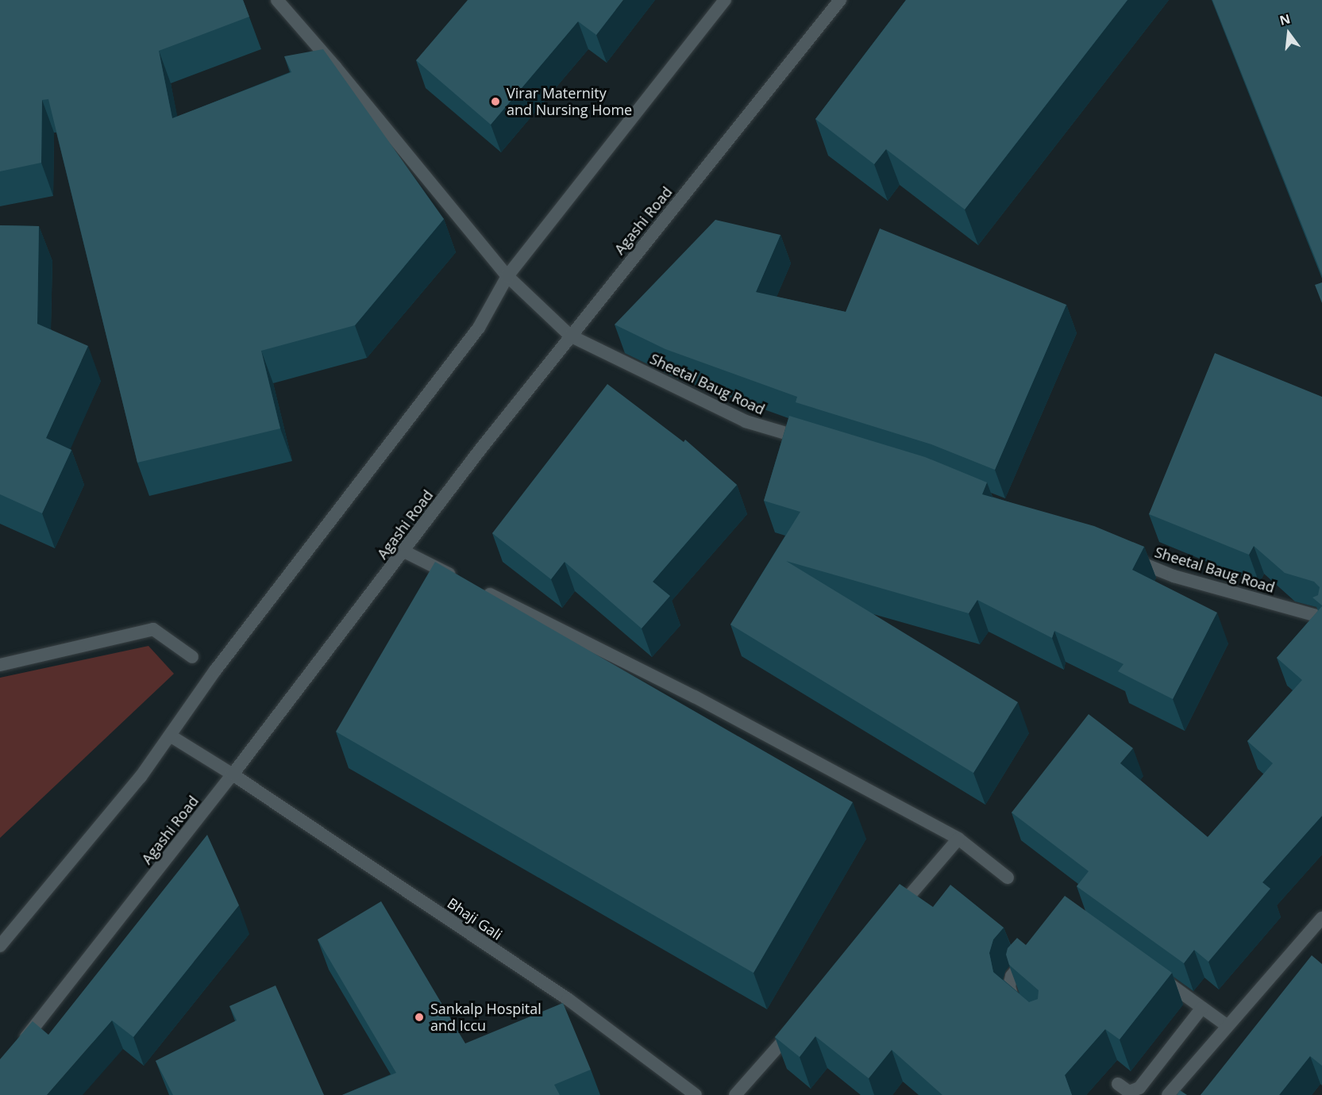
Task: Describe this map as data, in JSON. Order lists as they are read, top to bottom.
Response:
{
  "streets": {
    "street": ["Agashi Road", "Sheetal Baug Road", "Bhaji Gali"]
  },
  "crossings": [
    ["Agashi Road", "Sheetal Baug Road"],
    ["Agashi Road", "Bhaji Gali"]
  ],
  "places": ["Virar Maternity and Nursing Home", "Sankalp Hospital and Iccu"],
  "north": "top"
}
